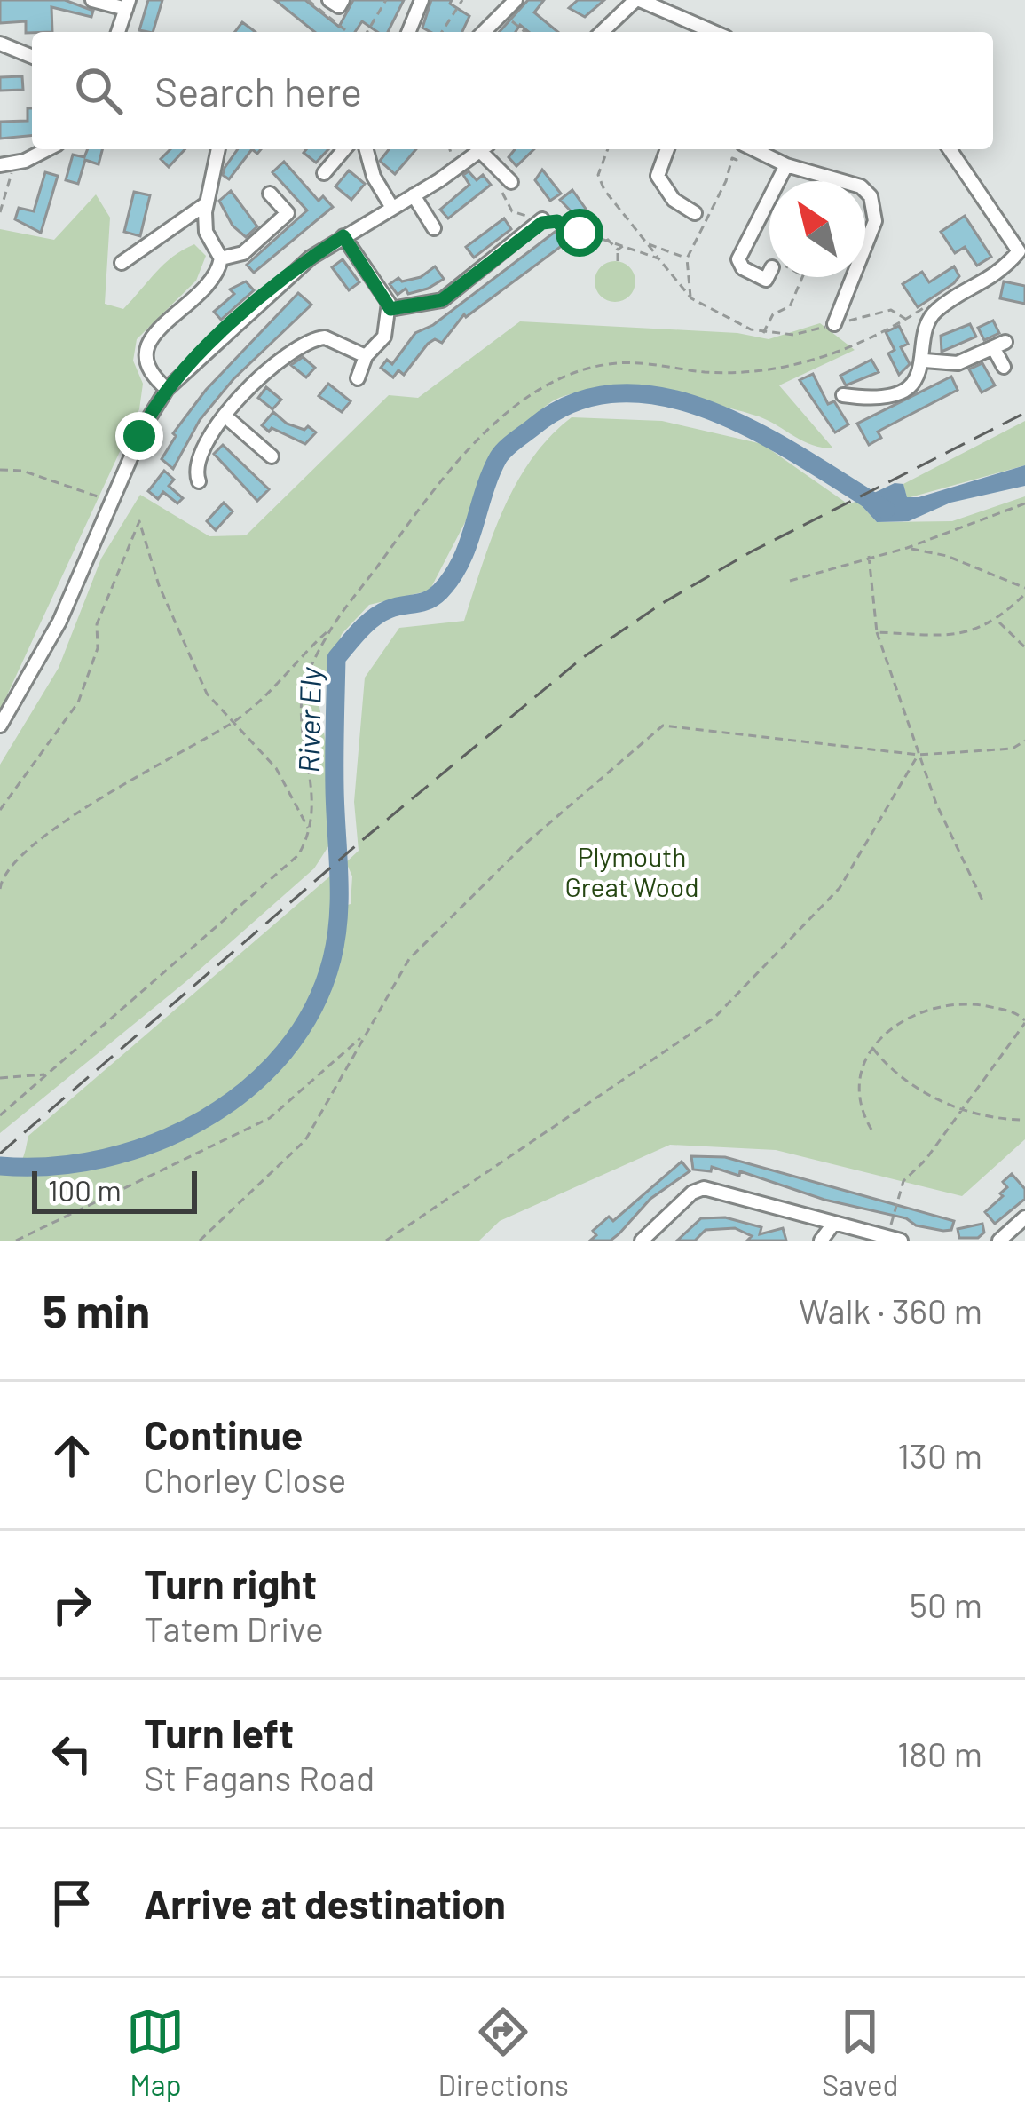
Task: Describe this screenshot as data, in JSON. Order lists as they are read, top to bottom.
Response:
{
  "water": ["River Ely"],
  "parks": ["Plymouth Great Wood"],
  "scale_bar": "100 m",
  "north": "top left",
  "page": {
    "search": "Search here",
    "scale": "100 m",
    "heading": ["5 min", "Walk · 360 m"],
    "list": [
      ["Continue", "Chorley Close", "130 m"],
      ["Turn right", "Tatem Drive", "50 m"],
      ["Turn left", "St Fagans Road", "180 m"],
      "Arrive at destination"
    ],
    "nav": ["Map", "Directions", "Saved"]
  }
}
